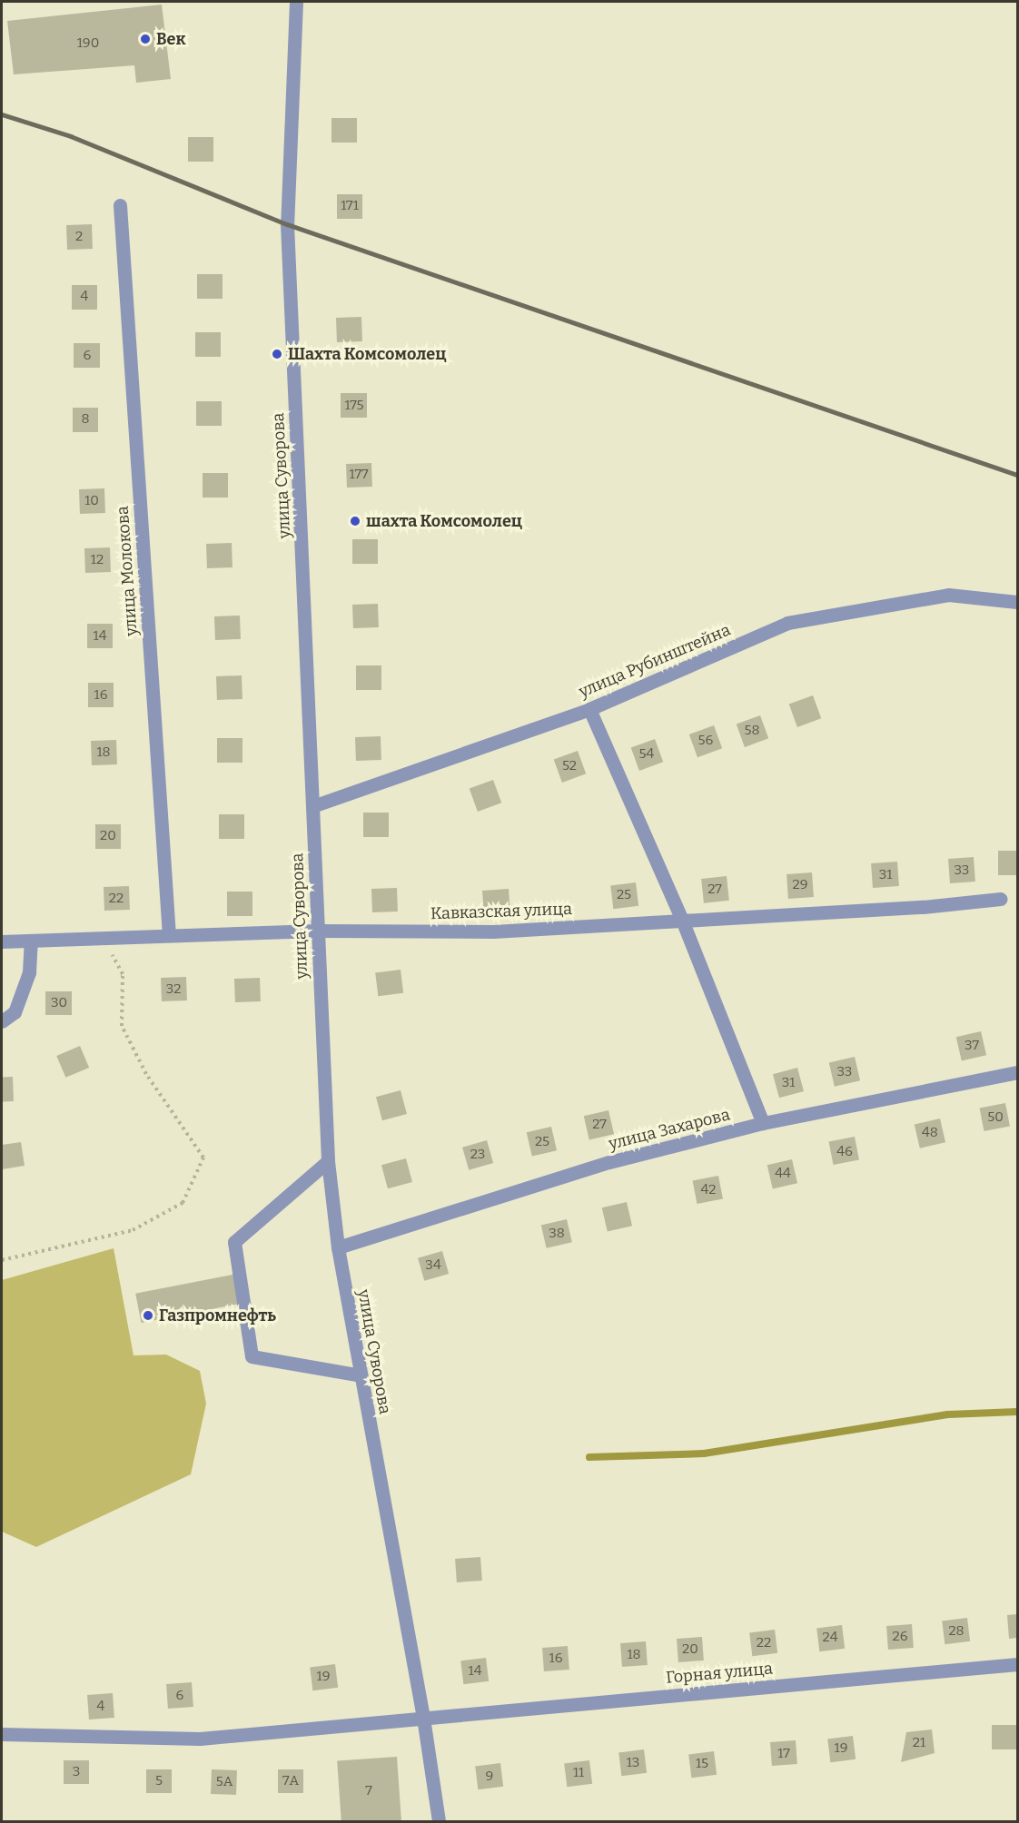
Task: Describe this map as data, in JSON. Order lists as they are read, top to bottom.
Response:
{
  "streets": {
    "street": [
      "улица Суворова",
      "улица Молокова",
      "улица Рубинштейна",
      "Кавказская улица",
      "улица Захарова",
      "Горная улица"
    ]
  },
  "crossings": [
    ["улица Суворова", "улица Рубинштейна"],
    ["улица Суворова", "Кавказская улица"],
    ["улица Суворова", "улица Захарова"],
    ["улица Суворова", "Горная улица"],
    ["улица Молокова", "Кавказская улица"]
  ],
  "places": [
    "Век",
    "Шахта Комсомолец",
    "шахта Комсомолец",
    "Газпромнефть"
  ],
  "house_numbers": [
    "190",
    "171",
    "2",
    "4",
    "6",
    "175",
    "8",
    "177",
    "10",
    "12",
    "14",
    "16",
    "58",
    "56",
    "18",
    "54",
    "52",
    "20",
    "33",
    "31",
    "29",
    "27",
    "25",
    "22",
    "32",
    "30",
    "37",
    "33",
    "31",
    "50",
    "27",
    "48",
    "25",
    "46",
    "23",
    "44",
    "42",
    "38",
    "34",
    "28",
    "26",
    "24",
    "22",
    "20",
    "18",
    "16",
    "14",
    "19",
    "6",
    "4",
    "21",
    "19",
    "17",
    "13",
    "15",
    "3",
    "11",
    "9",
    "5",
    "7А",
    "5А",
    "7"
  ]
}
